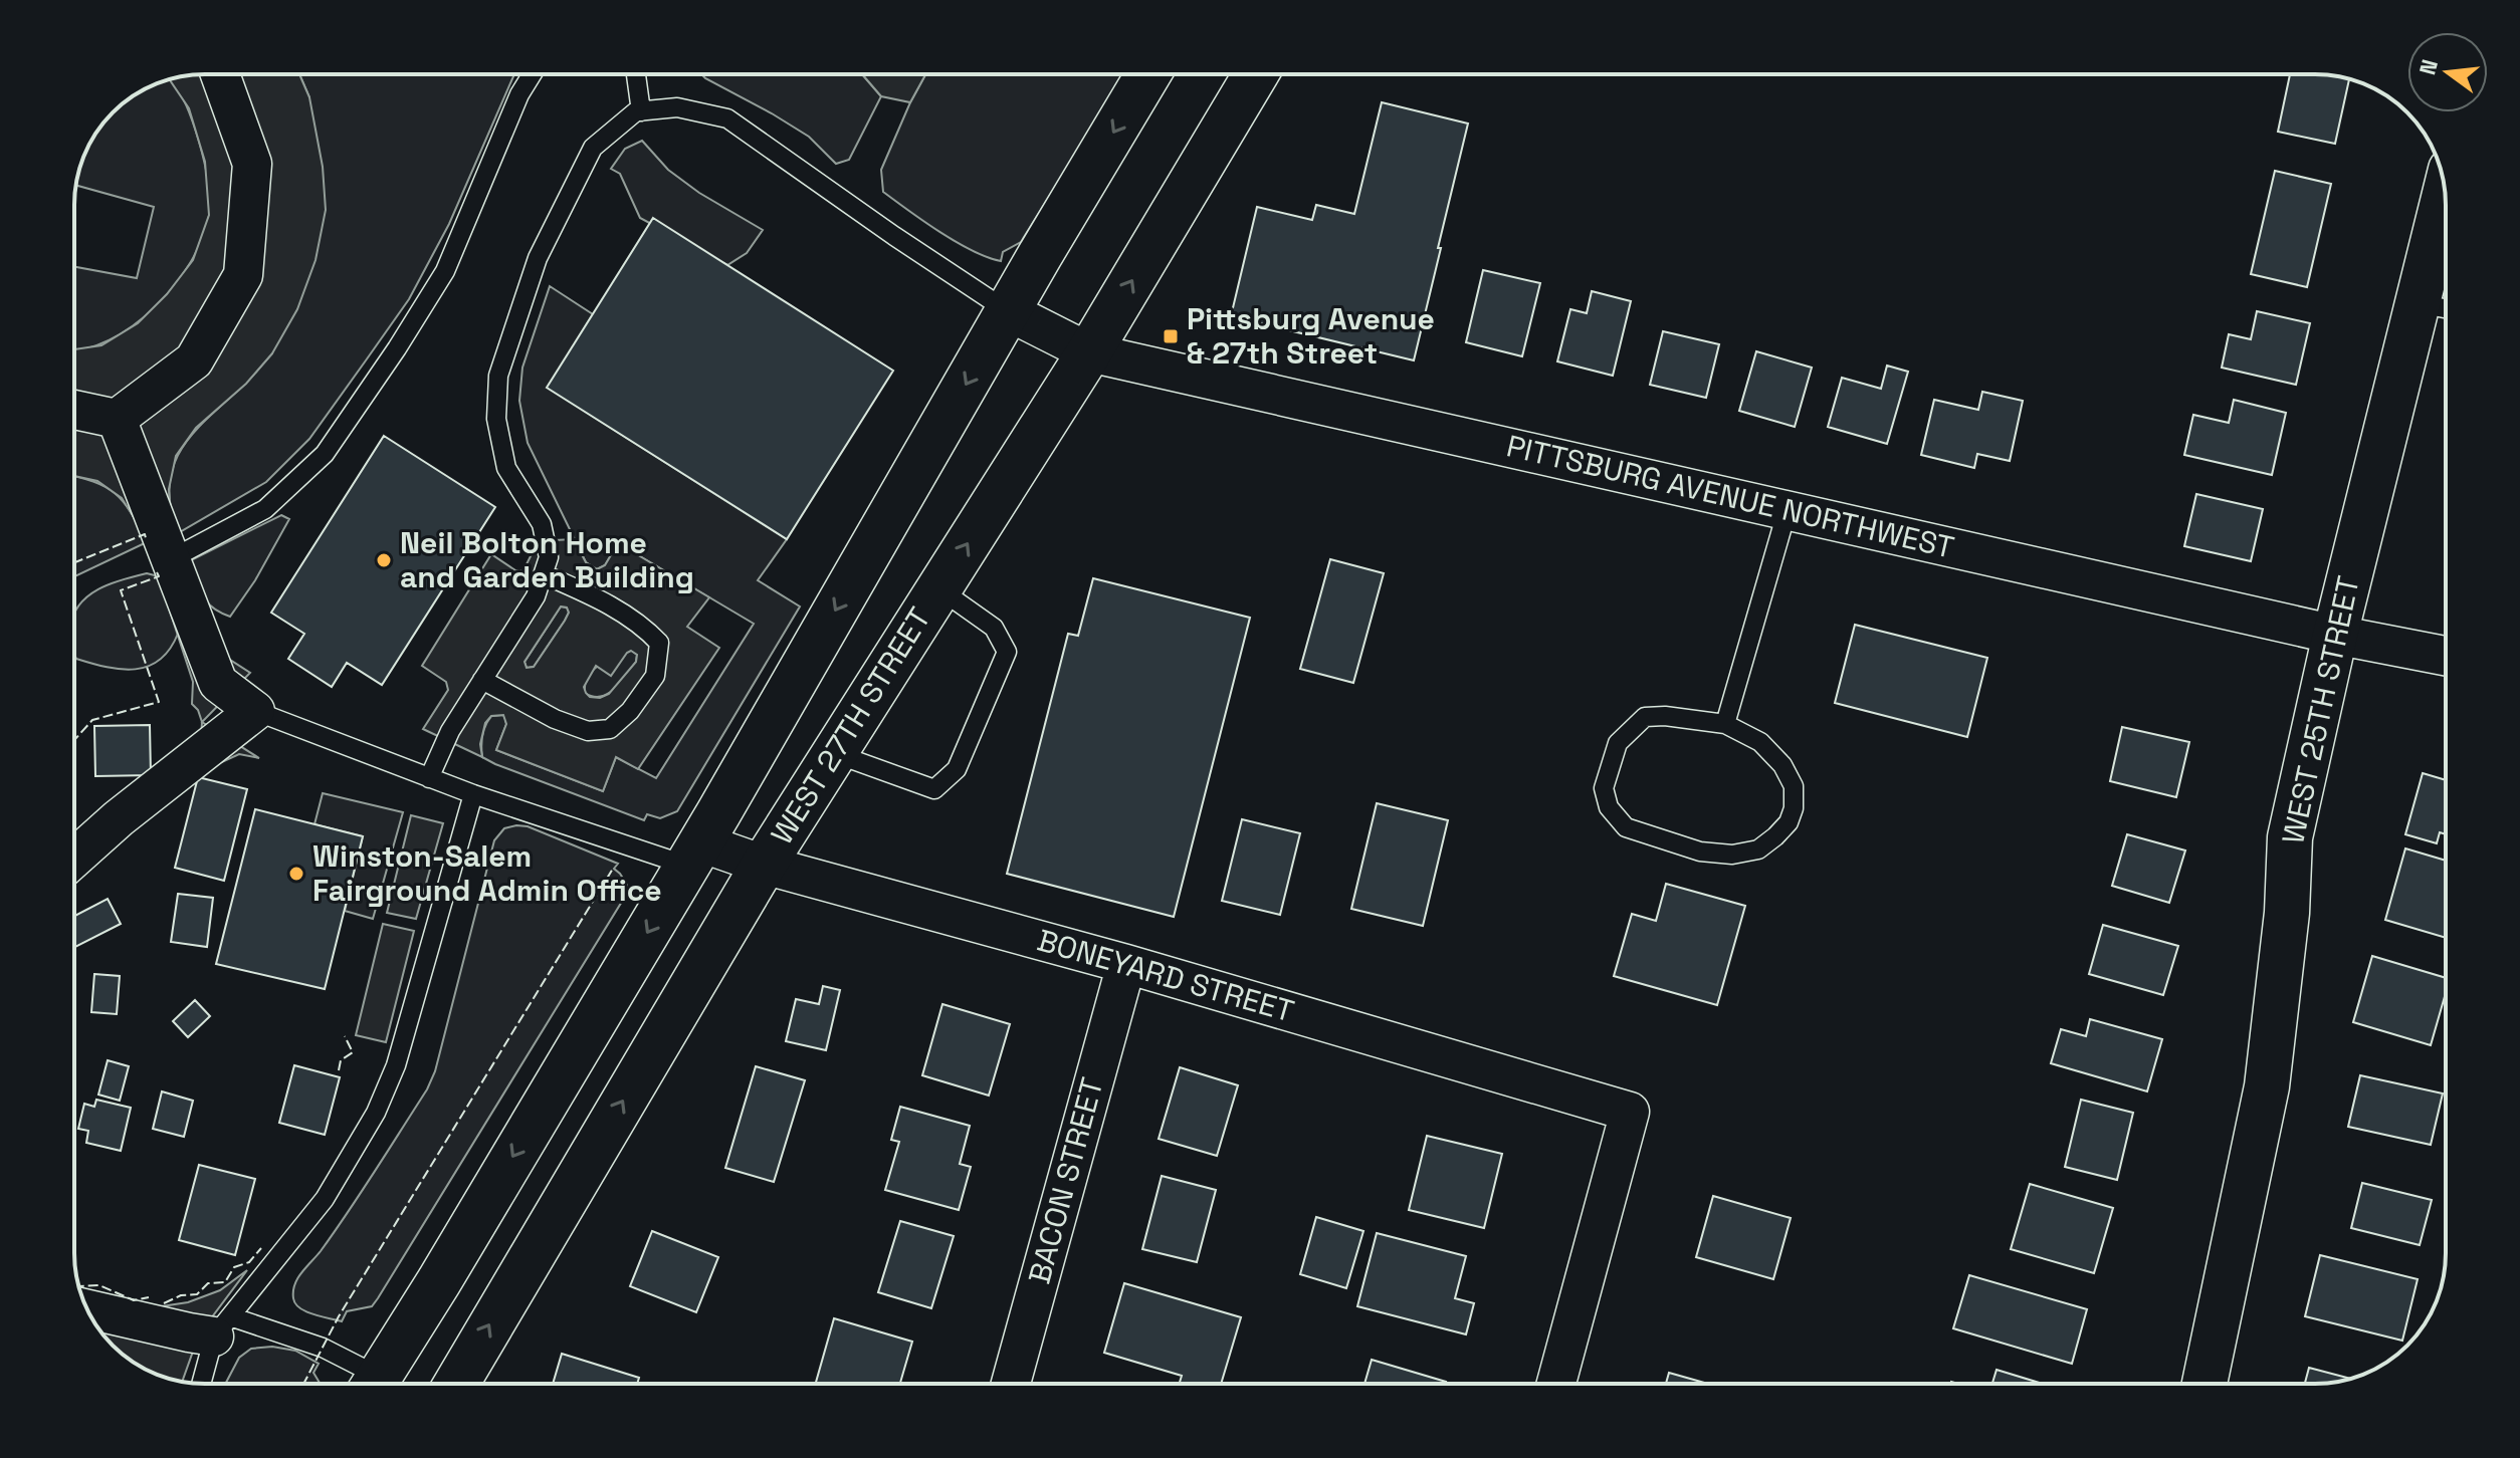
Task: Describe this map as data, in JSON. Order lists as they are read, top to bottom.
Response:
{
  "streets": {
    "street": [
      "PITTSBURG AVENUE NORTHWEST",
      "WEST 25TH STREET",
      "WEST 27TH STREET",
      "BONEYARD STREET",
      "BACON STREET"
    ]
  },
  "crossings": [
    ["PITTSBURG AVENUE NORTHWEST", "WEST 25TH STREET"],
    ["PITTSBURG AVENUE NORTHWEST", "WEST 27TH STREET"],
    ["WEST 27TH STREET", "BONEYARD STREET"],
    ["BONEYARD STREET", "BACON STREET"]
  ],
  "places": {
    "transit": ["Pittsburg Avenue & 27th Street"],
    "other": ["Neil Bolton Home and Garden Building", "Winston-Salem Fairground Admin Office"]
  },
  "north": "left"
}
